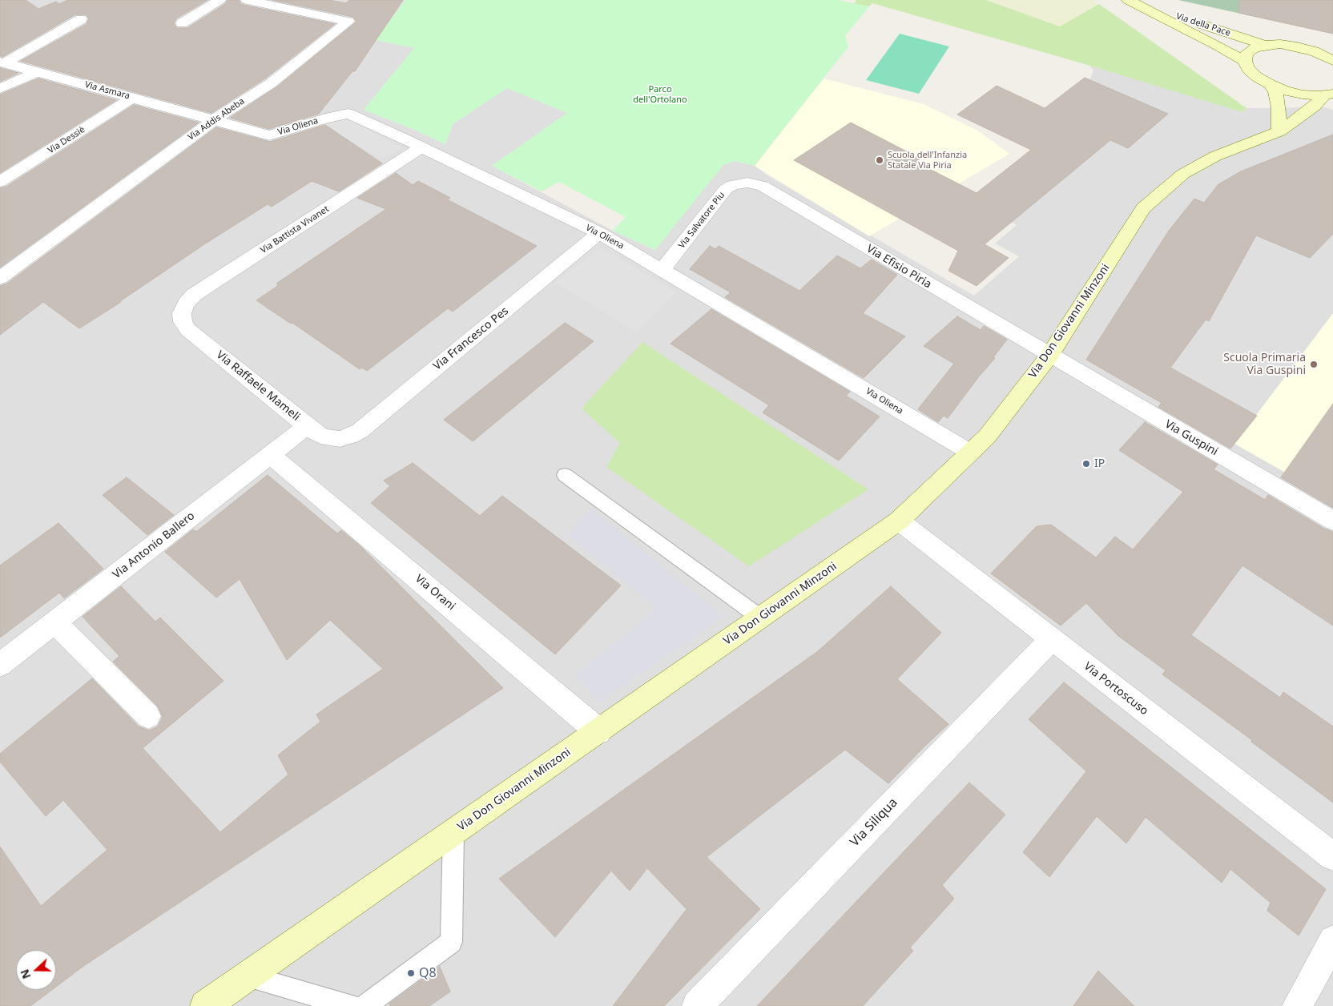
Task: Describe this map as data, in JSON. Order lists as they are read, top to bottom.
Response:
{
  "streets": {
    "street": [
      "Via della Pace",
      "Via Asmara",
      "Via Addis Abeba",
      "Via Oliena",
      "Via Dessiè",
      "Via Salvatore Piu",
      "Via Battista Vivanet",
      "Via Efisio Piria",
      "Via Don Giovanni Minzoni",
      "Via Francesco Pes",
      "Via Raffaele Mameli",
      "Via Guspini",
      "Via Antonio Ballero",
      "Via Orani",
      "Via Portoscuso",
      "Via Siliqua"
    ]
  },
  "crossings": [
    ["Via Asmara", "Via Addis Abeba"],
    ["Via Asmara", "Via Oliena"],
    ["Via Asmara", "Via Dessiè"],
    ["Via Addis Abeba", "Via Oliena"],
    ["Via Oliena", "Via Salvatore Piu"],
    ["Via Oliena", "Via Battista Vivanet"],
    ["Via Oliena", "Via Don Giovanni Minzoni"],
    ["Via Oliena", "Via Francesco Pes"],
    ["Via Salvatore Piu", "Via Efisio Piria"],
    ["Via Battista Vivanet", "Via Raffaele Mameli"],
    ["Via Efisio Piria", "Via Don Giovanni Minzoni"],
    ["Via Efisio Piria", "Via Guspini"],
    ["Via Don Giovanni Minzoni", "Via Guspini"],
    ["Via Don Giovanni Minzoni", "Via Orani"],
    ["Via Don Giovanni Minzoni", "Via Portoscuso"],
    ["Via Francesco Pes", "Via Raffaele Mameli"],
    ["Via Raffaele Mameli", "Via Antonio Ballero"],
    ["Via Antonio Ballero", "Via Orani"],
    ["Via Portoscuso", "Via Siliqua"]
  ],
  "parks": ["Parco dell'Ortolano"],
  "places": [
    "Scuola dell'Infanzia Statale Via Piria",
    "Scuola Primaria Via Guspini",
    "IP",
    "Q8"
  ],
  "north": "left"
}
